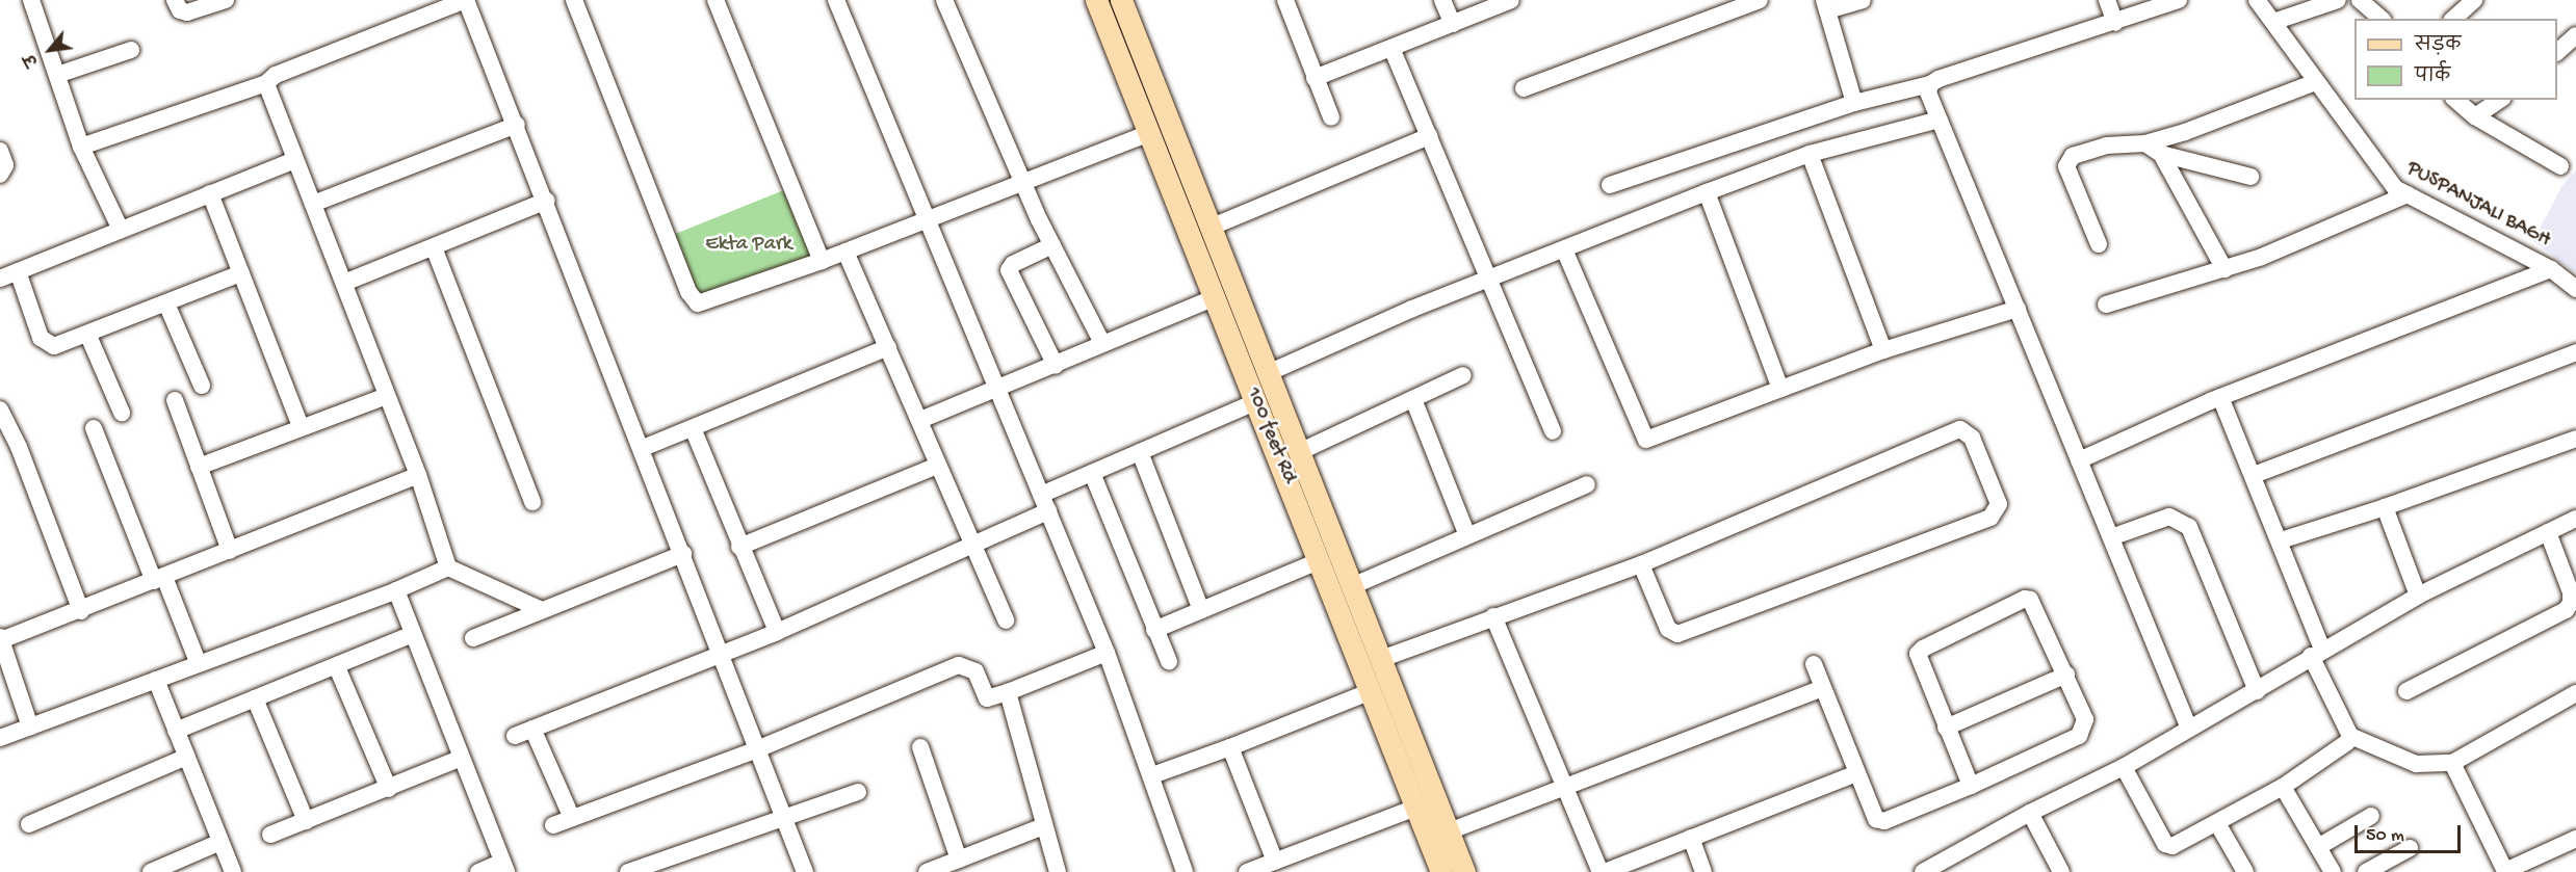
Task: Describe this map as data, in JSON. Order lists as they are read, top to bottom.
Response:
{
  "streets": {
    "main road": ["100 feet Rd"],
    "street": ["PUSPANJALI BAGH"]
  },
  "parks": ["Ekta Park"],
  "legend": ["सड़क", "पार्क"],
  "scale_bar": "50 m",
  "north": "bottom left"
}
